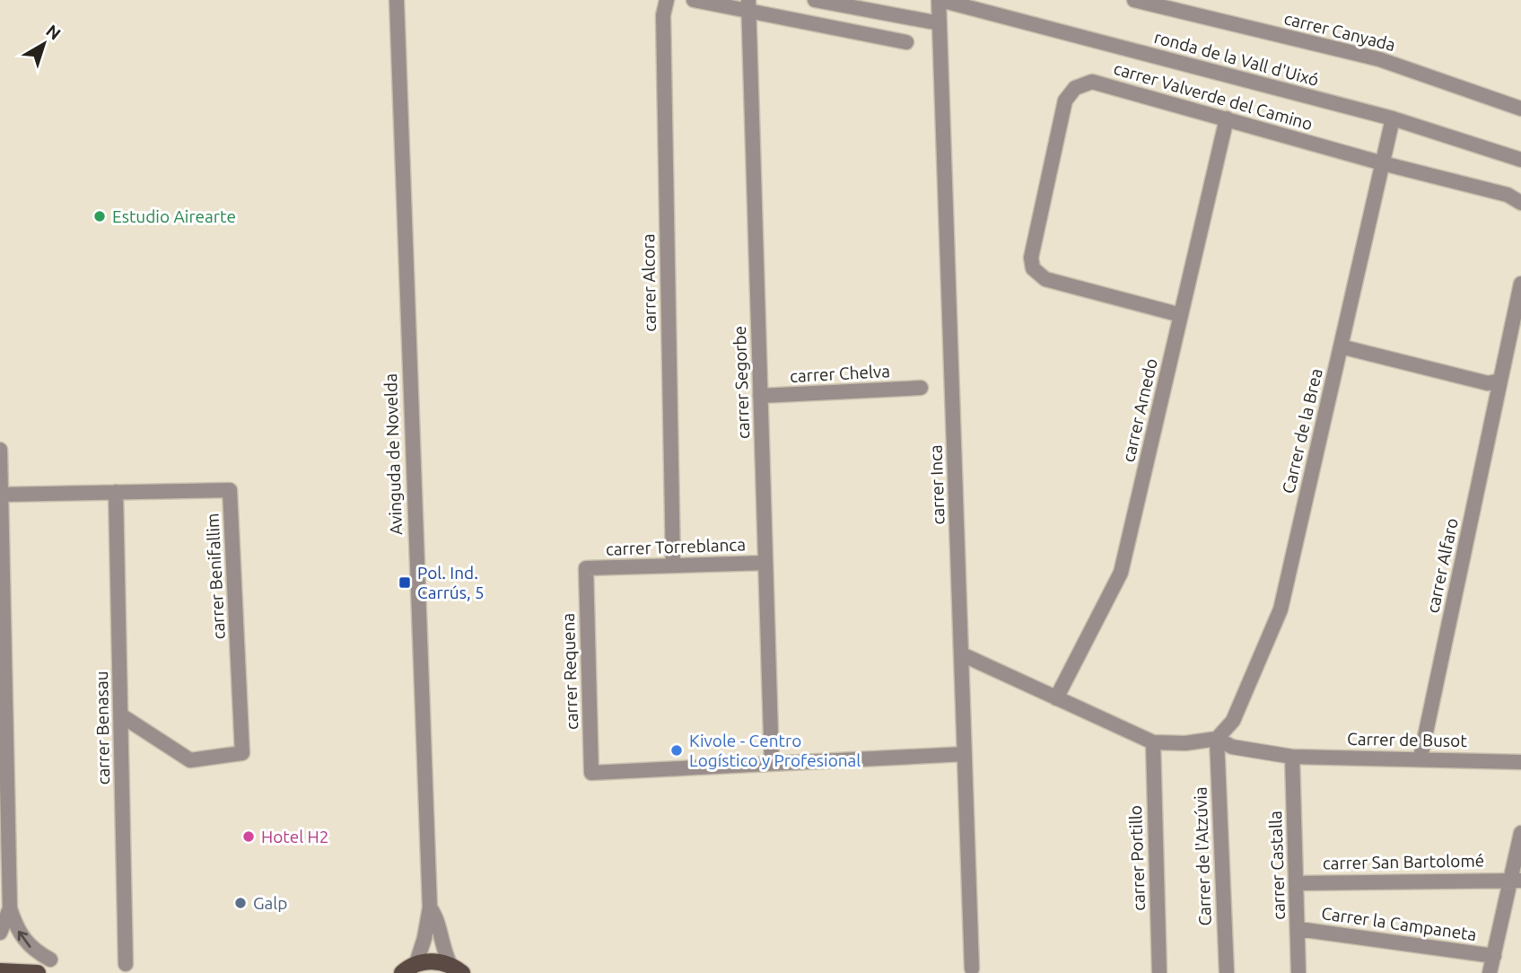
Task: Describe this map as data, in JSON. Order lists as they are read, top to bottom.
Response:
{
  "streets": {
    "street": [
      "carrer Canyada",
      "ronda de la Vall d'Uixó",
      "carrer Valverde del Camino",
      "carrer Alcora",
      "carrer Chelva",
      "carrer Segorbe",
      "carrer Arnedo",
      "Carrer de la Brea",
      "Avinguda de Novelda",
      "carrer Inca",
      "carrer Torreblanca",
      "carrer Alfaro",
      "carrer Benifallim",
      "carrer Requena",
      "carrer Benasau",
      "Carrer de Busot",
      "Carrer de l'Atzúvia",
      "carrer Portillo",
      "carrer San Bartolomé",
      "carrer Castalla",
      "Carrer la Campaneta"
    ]
  },
  "crossings": [
    ["ronda de la Vall d'Uixó", "Carrer de la Brea"],
    ["ronda de la Vall d'Uixó", "carrer Inca"],
    ["carrer Valverde del Camino", "carrer Arnedo"],
    ["carrer Valverde del Camino", "Carrer de la Brea"],
    ["carrer Alcora", "carrer Torreblanca"],
    ["carrer Chelva", "carrer Segorbe"],
    ["carrer Segorbe", "carrer Torreblanca"],
    ["carrer Segorbe", "carrer Requena"],
    ["Carrer de la Brea", "Carrer de l'Atzúvia"],
    ["carrer Torreblanca", "carrer Requena"],
    ["carrer Alfaro", "Carrer de Busot"],
    ["carrer Benifallim", "carrer Benasau"],
    ["Carrer de Busot", "carrer Castalla"],
    ["carrer San Bartolomé", "carrer Castalla"],
    ["carrer Castalla", "Carrer la Campaneta"]
  ],
  "places": {
    "other": [
      "Estudio Airearte",
      "Kivole - Centro Logístico y Profesional",
      "Hotel H2",
      "Galp"
    ],
    "transit": ["Pol. Ind. Carrús, 5"]
  },
  "north": "top right"
}
